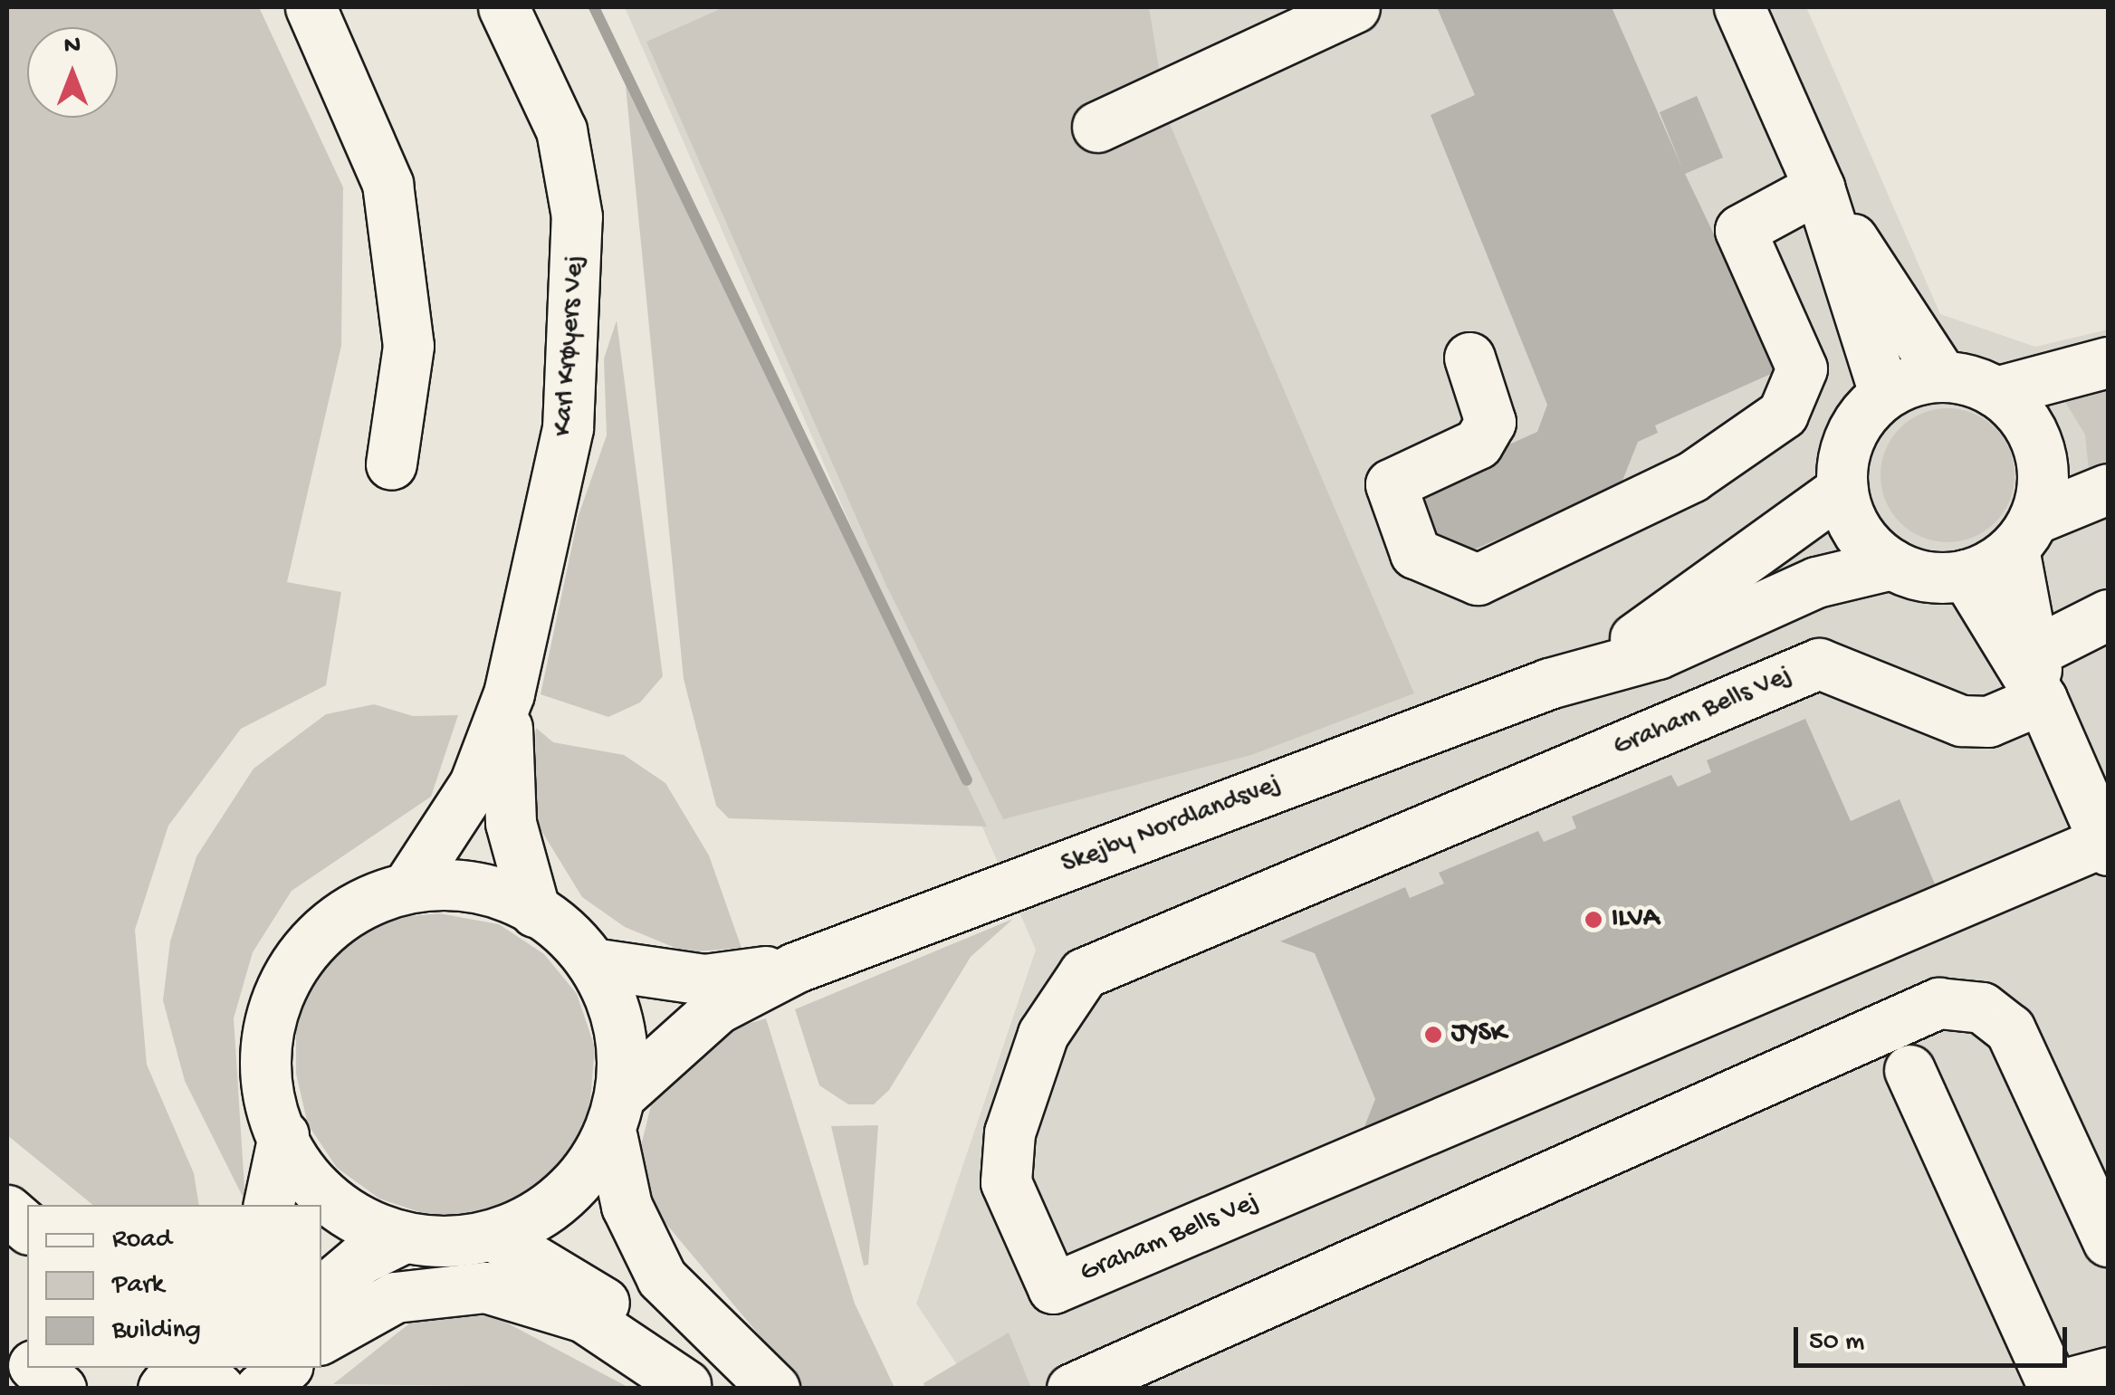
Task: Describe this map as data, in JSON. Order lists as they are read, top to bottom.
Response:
{
  "streets": {
    "street": ["Karl Krøyers Vej", "Graham Bells Vej", "Skejby Nordlandsvej"]
  },
  "crossings": [
    ["Graham Bells Vej", "Skejby Nordlandsvej"]
  ],
  "places": ["ILVA", "JYSK"],
  "legend": ["Road", "Park", "Building"],
  "scale_bar": "50 m",
  "north": "top"
}
